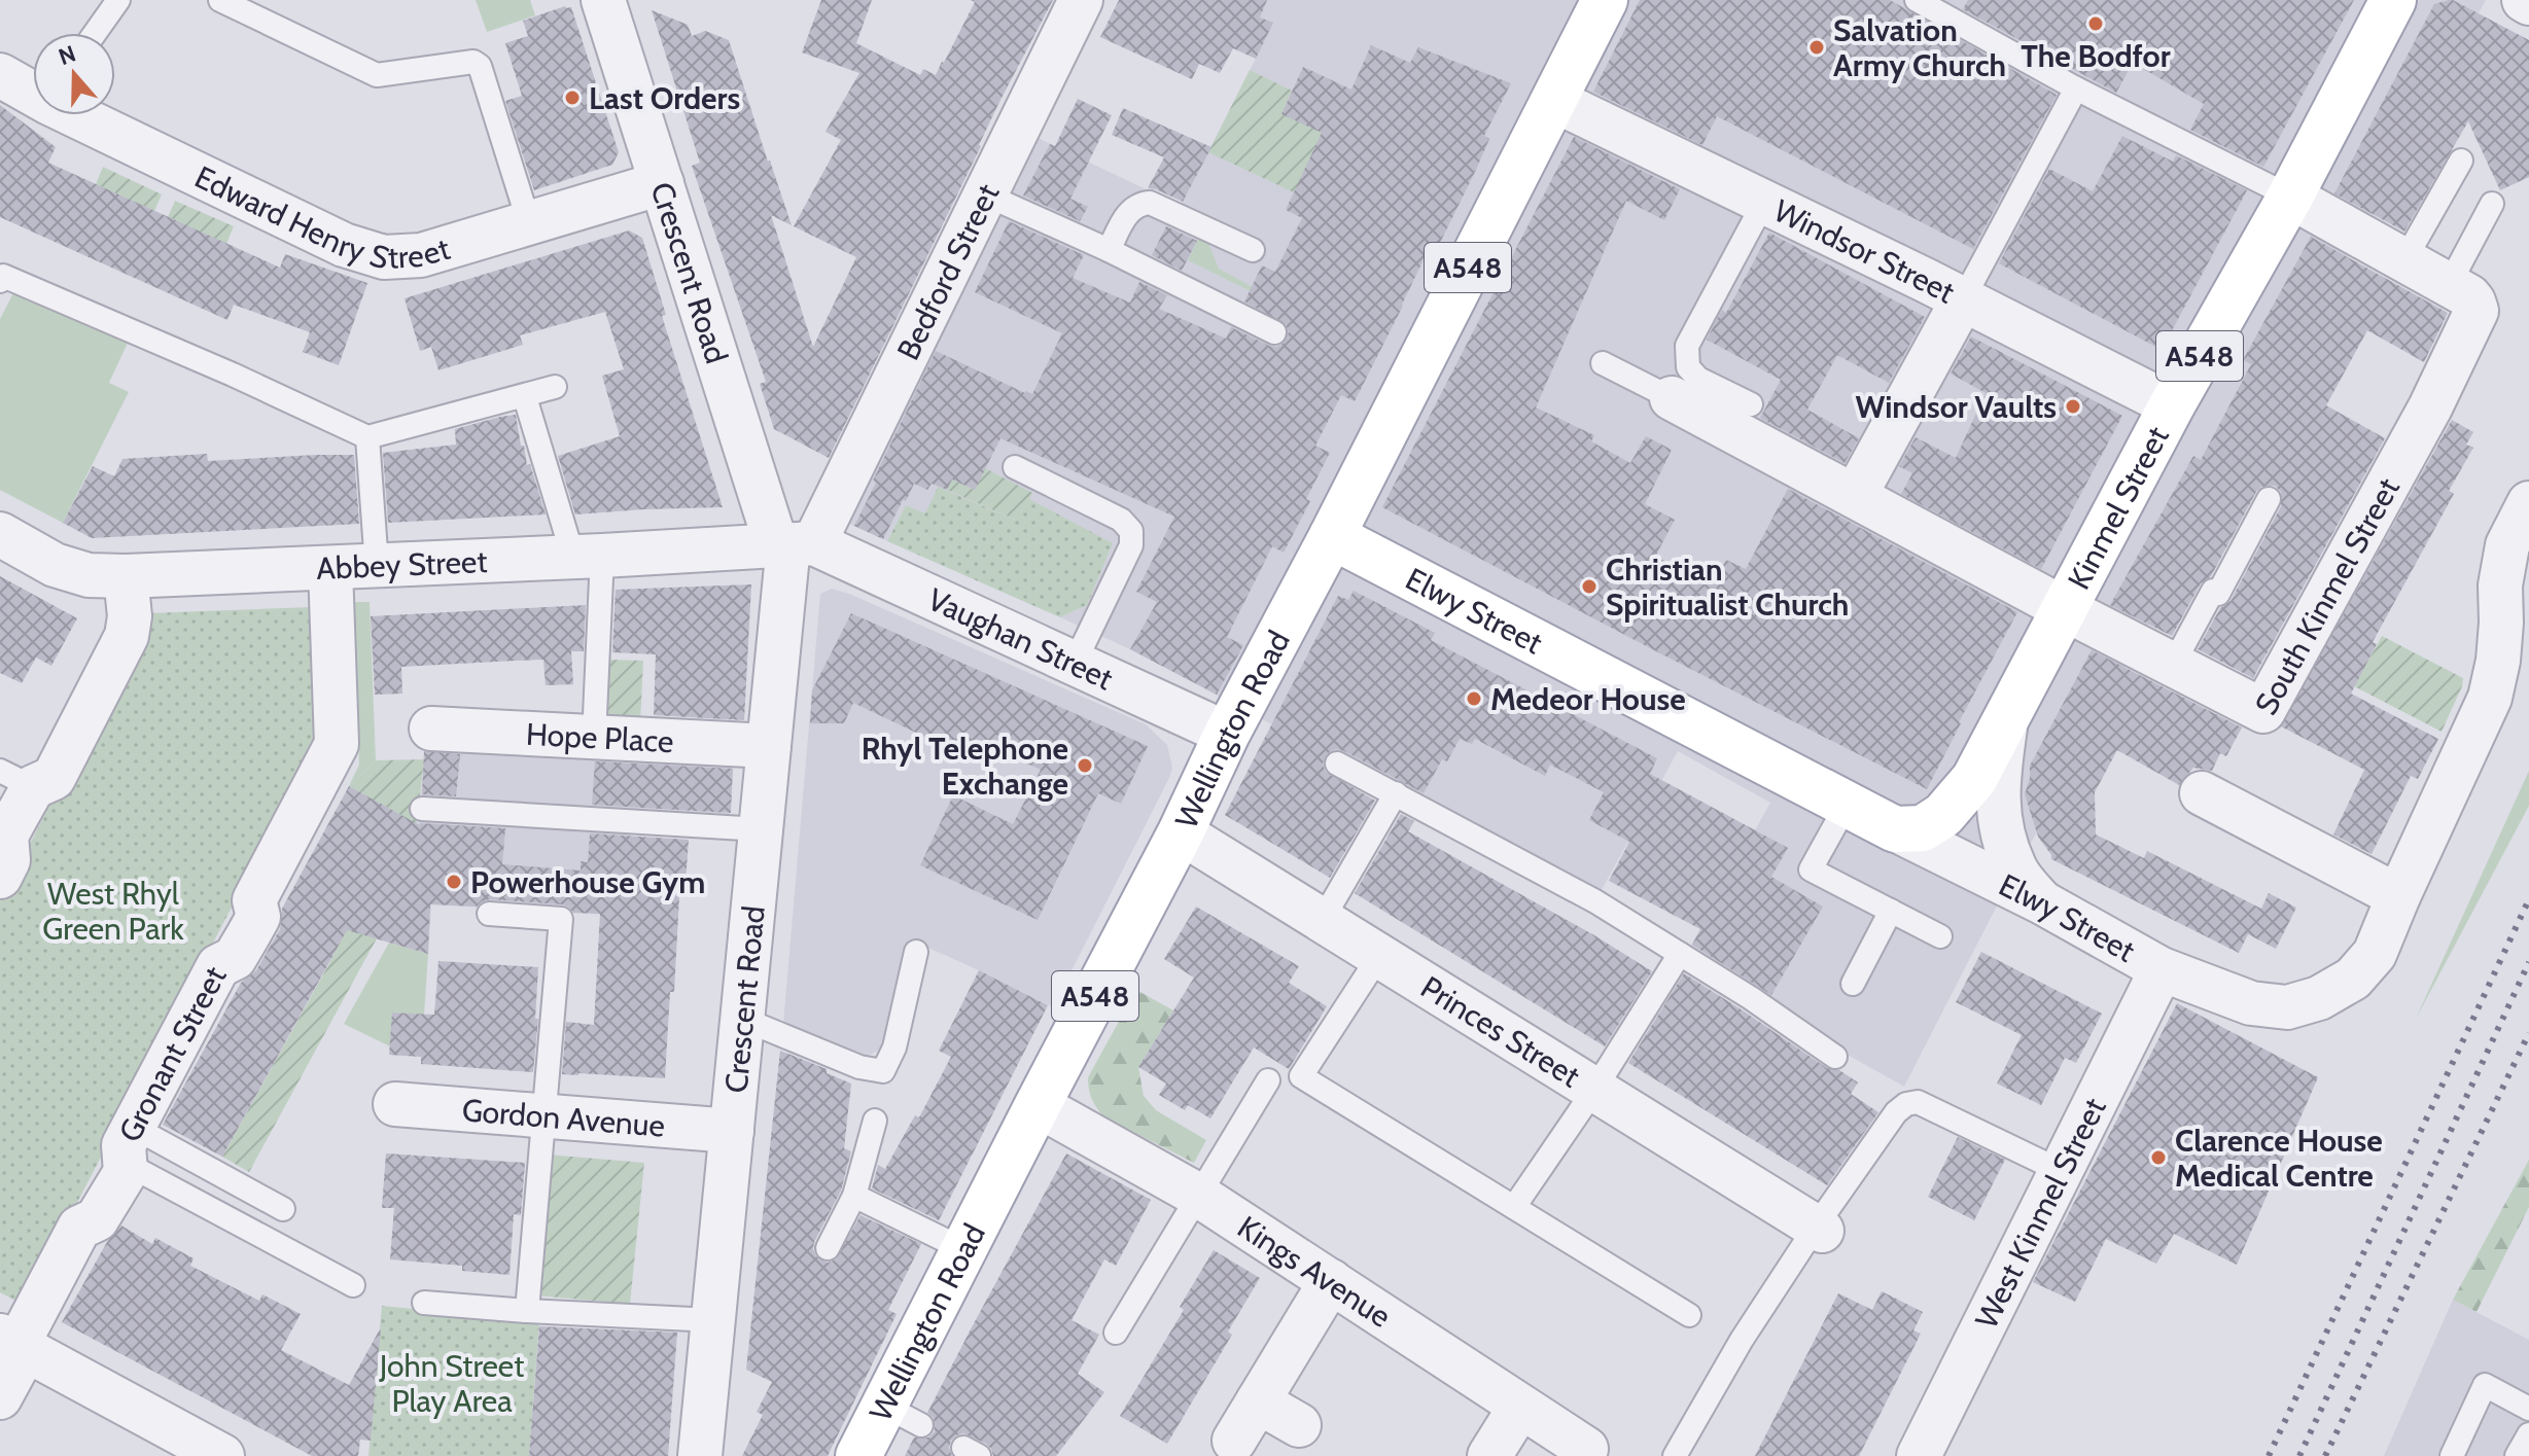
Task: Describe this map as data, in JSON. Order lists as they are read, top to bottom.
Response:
{
  "streets": {
    "main road": [
      "A548",
      "Kinmel Street",
      "Elwy Street",
      "Wellington Road"
    ],
    "street": [
      "Edward Henry Street",
      "Windsor Street",
      "Bedford Street",
      "Crescent Road",
      "Abbey Street",
      "South Kinmel Street",
      "Vaughan Street",
      "Hope Place",
      "Princes Street",
      "Gronant Street",
      "Gordon Avenue",
      "West Kinmel Street",
      "Kings Avenue"
    ]
  },
  "crossings": [
    ["Edward Henry Street", "Crescent Road"],
    ["Windsor Street", "Kinmel Street"],
    ["Windsor Street", "Wellington Road"],
    ["Bedford Street", "Crescent Road"],
    ["Bedford Street", "Abbey Street"],
    ["Bedford Street", "Vaughan Street"],
    ["Crescent Road", "Abbey Street"],
    ["Crescent Road", "Vaughan Street"],
    ["Crescent Road", "Hope Place"],
    ["Crescent Road", "Gordon Avenue"],
    ["Kinmel Street", "South Kinmel Street"],
    ["Kinmel Street", "Elwy Street"],
    ["Abbey Street", "Vaughan Street"],
    ["Abbey Street", "Gronant Street"],
    ["Elwy Street", "Wellington Road"],
    ["Elwy Street", "West Kinmel Street"],
    ["Vaughan Street", "Wellington Road"],
    ["Wellington Road", "Princes Street"],
    ["Wellington Road", "Kings Avenue"]
  ],
  "parks": ["West Rhyl Green Park", "John Street Play Area"],
  "places": [
    "The Bodfor",
    "Salvation Army Church",
    "Last Orders",
    "Windsor Vaults",
    "Christian Spiritualist Church",
    "Medeor House",
    "Rhyl Telephone Exchange",
    "Powerhouse Gym",
    "Clarence House Medical Centre"
  ],
  "north": "top"
}
